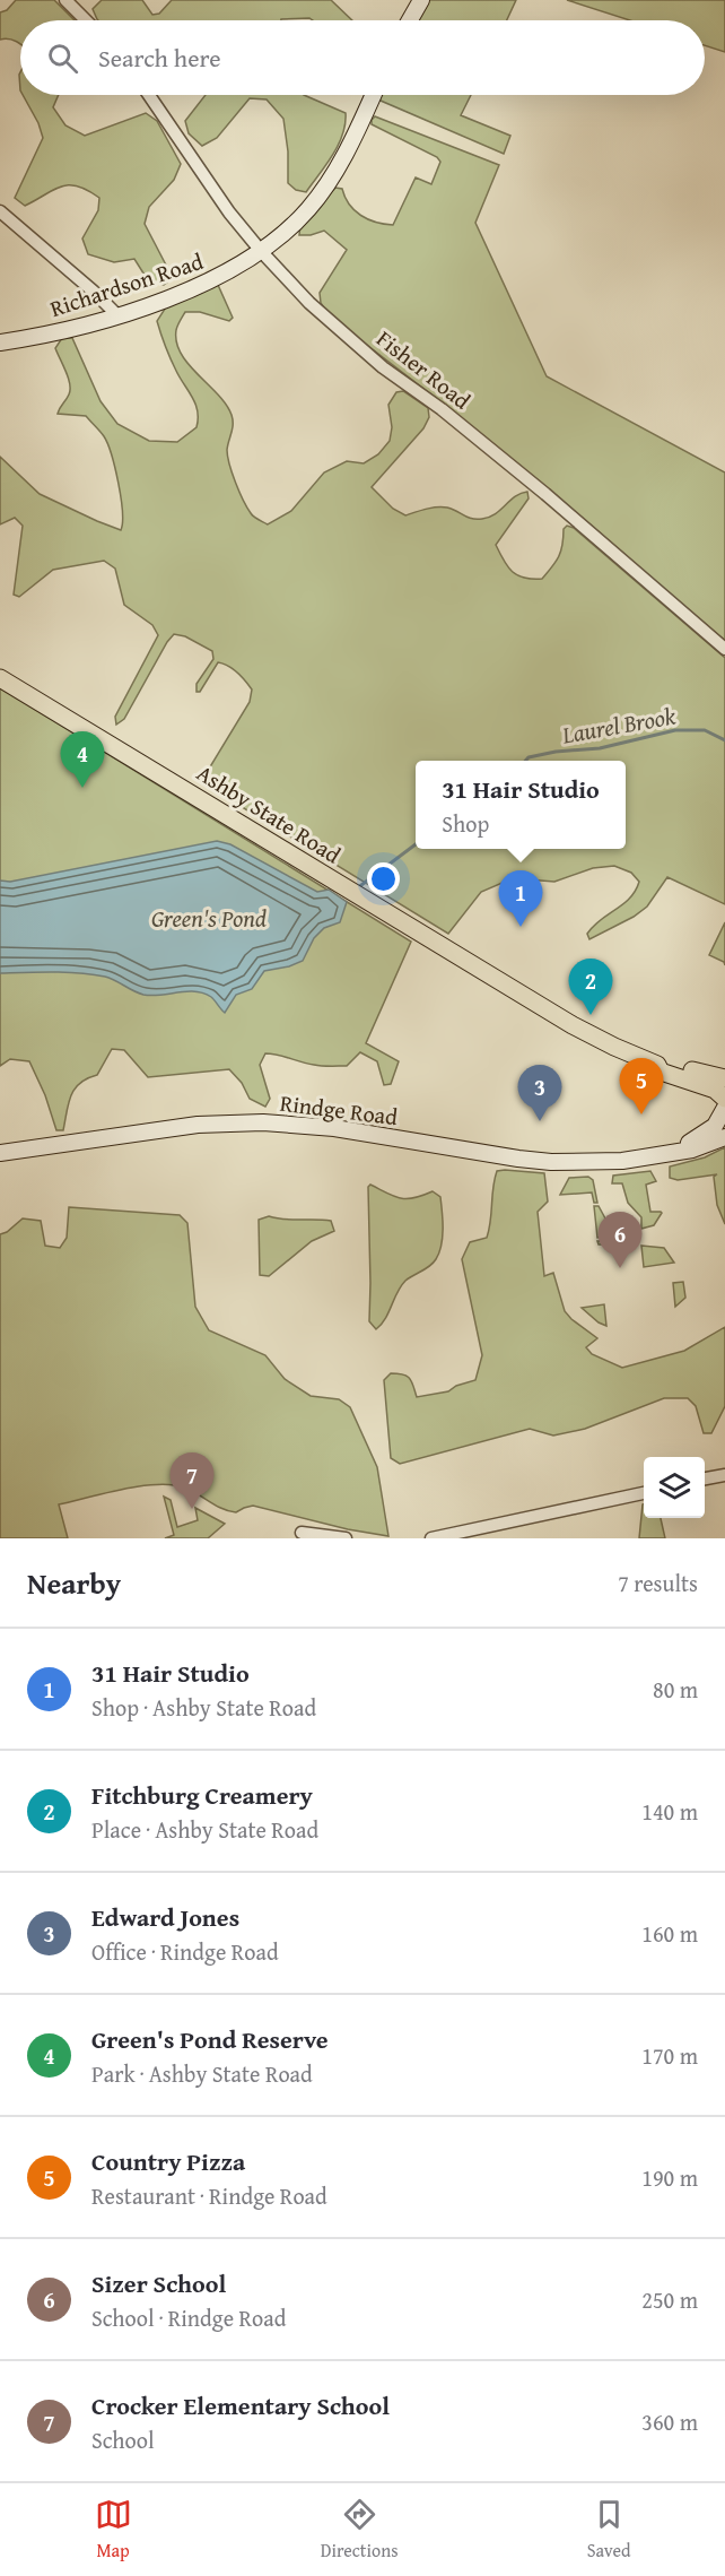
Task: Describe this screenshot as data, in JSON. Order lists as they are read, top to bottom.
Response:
{
  "streets": {
    "main road": ["Ashby State Road"],
    "street": ["Richardson Road", "Fisher Road", "Rindge Road"]
  },
  "crossings": [
    ["Richardson Road", "Fisher Road"]
  ],
  "water": ["Laurel Brook", "Green's Pond"],
  "page": {
    "search": "Search here",
    "pins": [
      "4",
      "1",
      "2",
      "5",
      "3",
      "6",
      "7"
    ],
    "popup": ["31 Hair Studio", "Shop"],
    "heading": ["Nearby", "7 results"],
    "list": [
      {
        "mark": "1",
        "name": "31 Hair Studio",
        "note": "Shop · Ashby State Road",
        "value": "80 m"
      },
      {
        "mark": "2",
        "name": "Fitchburg Creamery",
        "note": "Place · Ashby State Road",
        "value": "140 m"
      },
      {
        "mark": "3",
        "name": "Edward Jones",
        "note": "Office · Rindge Road",
        "value": "160 m"
      },
      {
        "mark": "4",
        "name": "Green's Pond Reserve",
        "note": "Park · Ashby State Road",
        "value": "170 m"
      },
      {
        "mark": "5",
        "name": "Country Pizza",
        "note": "Restaurant · Rindge Road",
        "value": "190 m"
      },
      {
        "mark": "6",
        "name": "Sizer School",
        "note": "School · Rindge Road",
        "value": "250 m"
      },
      {
        "mark": "7",
        "name": "Crocker Elementary School",
        "note": "School",
        "value": "360 m"
      }
    ],
    "nav": ["Map", "Directions", "Saved"]
  }
}
